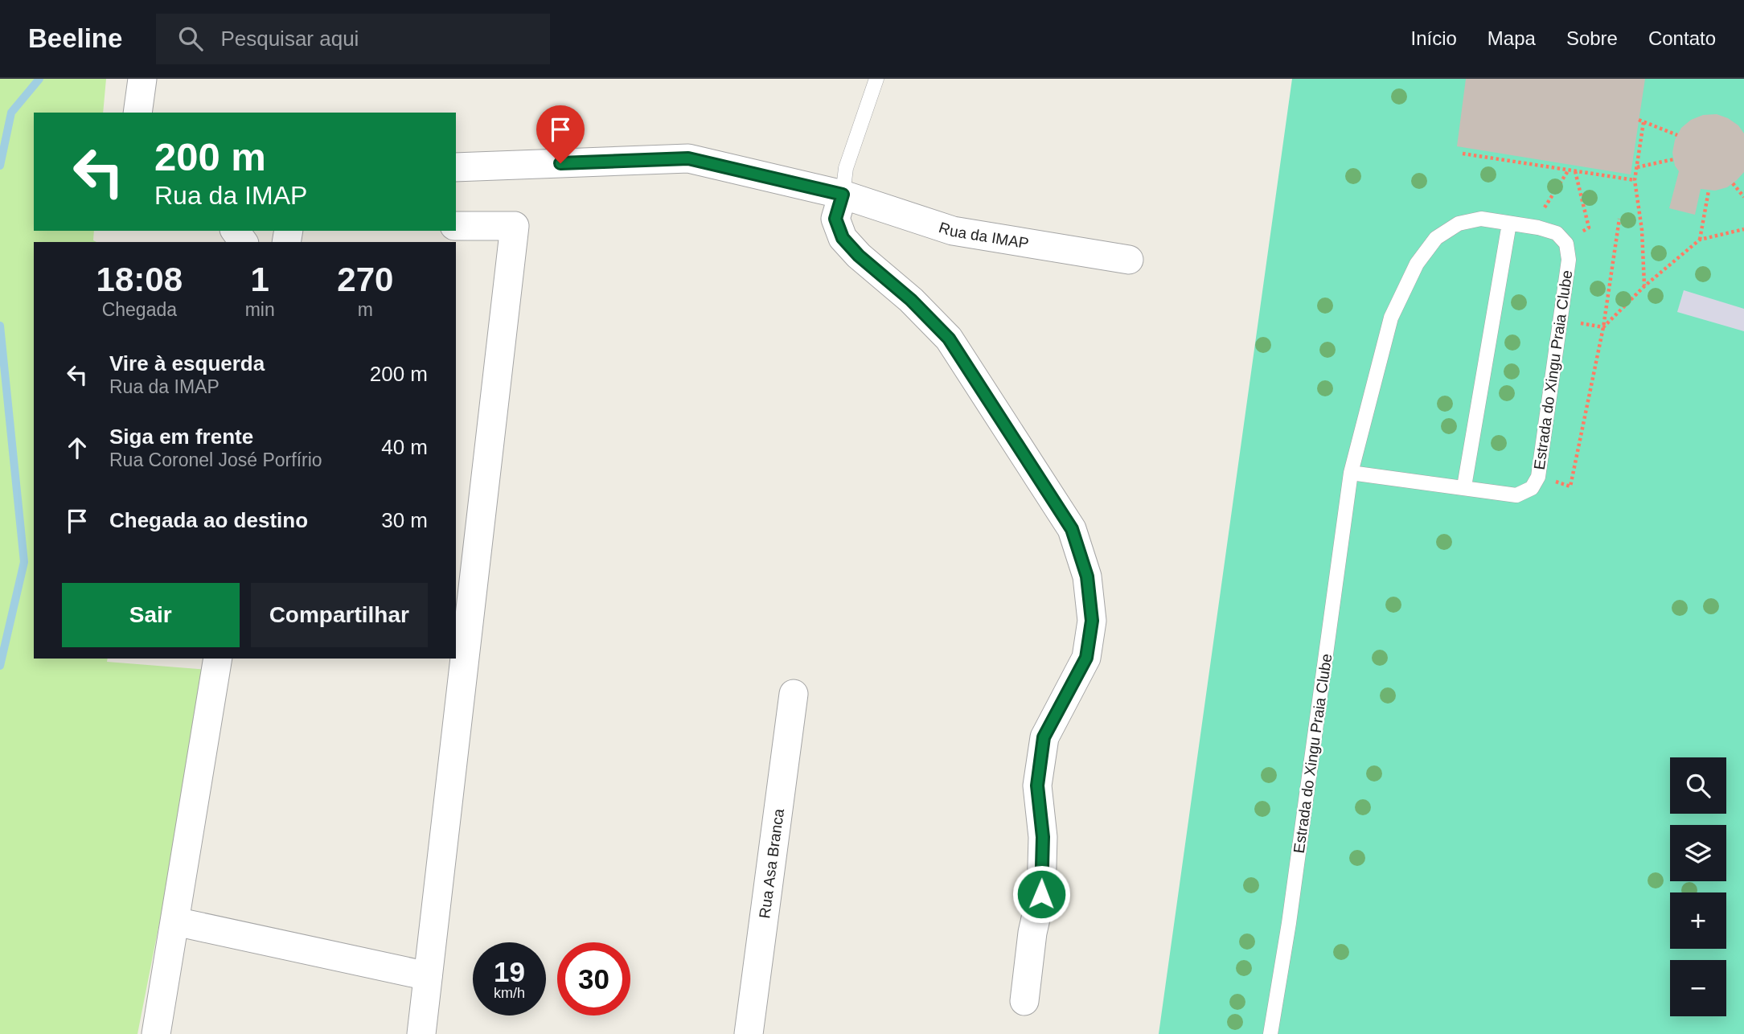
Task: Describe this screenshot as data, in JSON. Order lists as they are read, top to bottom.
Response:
{
  "streets": {
    "street": ["Rua da IMAP", "Rua Asa Branca"],
    "lane": ["Estrada do Xingu Praia Clube"]
  },
  "page": {
    "header": "Beeline",
    "search": "Pesquisar aqui",
    "nav": [
      "Início",
      "Mapa",
      "Sobre",
      "Contato"
    ],
    "turn": ["200 m", "Rua da IMAP"],
    "eta": [
      "18:08",
      "Chegada",
      "1",
      "min",
      "270",
      "m"
    ],
    "list": [
      {
        "name": "Vire à esquerda",
        "note": "Rua da IMAP",
        "value": "200 m"
      },
      {
        "name": "Siga em frente",
        "note": "Rua Coronel José Porfírio",
        "value": "40 m"
      },
      {
        "name": "Chegada ao destino",
        "value": "30 m"
      }
    ],
    "buttons": ["Sair", "Compartilhar"],
    "map_buttons": ["+", "−"],
    "speed": "19 km/h",
    "limit": "30"
  }
}
